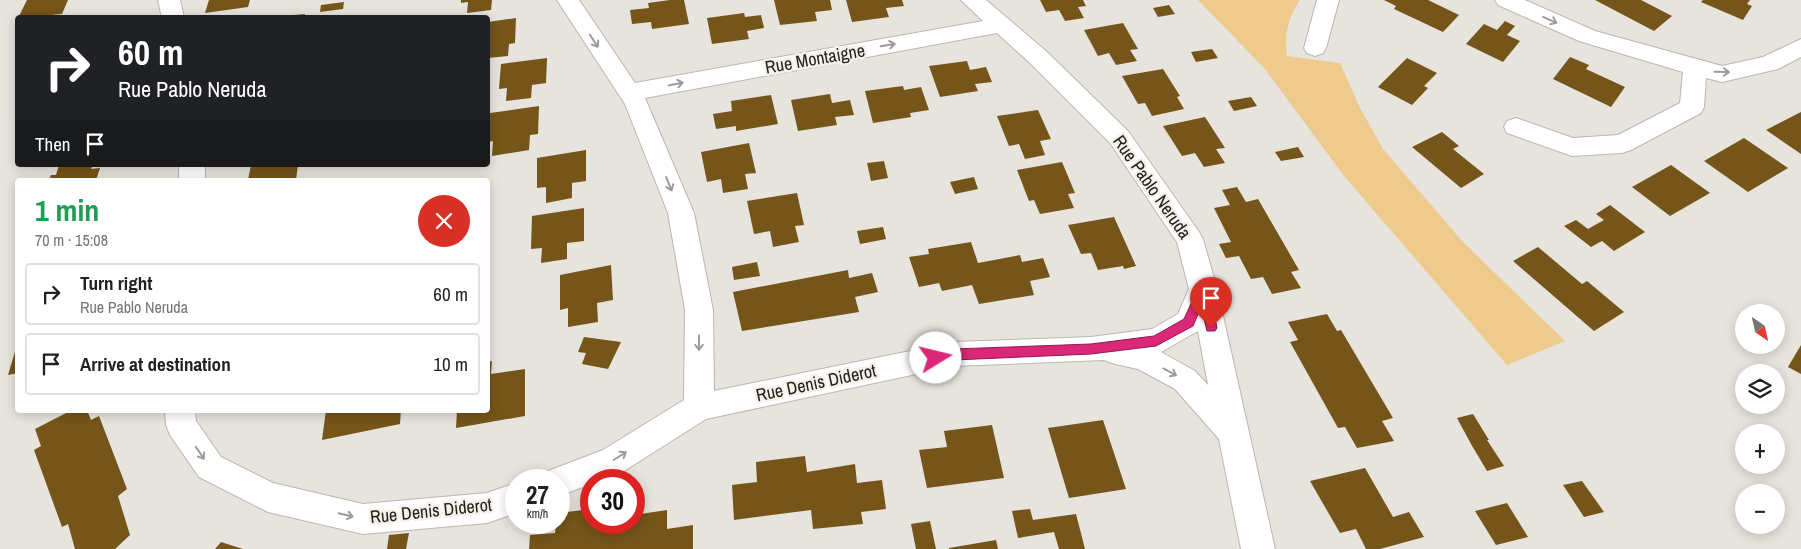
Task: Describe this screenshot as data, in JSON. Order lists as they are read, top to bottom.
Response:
{
  "streets": {
    "street": ["Rue Montaigne", "Rue Pablo Neruda", "Rue Denis Diderot"]
  },
  "crossings": [
    ["Rue Montaigne", "Rue Pablo Neruda"],
    ["Rue Pablo Neruda", "Rue Denis Diderot"]
  ],
  "one_way": ["Rue Montaigne", "Rue Denis Diderot"],
  "north": "bottom right",
  "page": {
    "turn": ["60 m", "Rue Pablo Neruda"],
    "then": "Then",
    "heading": ["1 min", "70 m · 15:08"],
    "list": [
      {
        "name": "Turn right",
        "note": "Rue Pablo Neruda",
        "value": "60 m"
      },
      {
        "name": "Arrive at destination",
        "value": "10 m"
      }
    ],
    "map_buttons": ["+", "−"],
    "speed": "27 km/h",
    "limit": "30"
  }
}
